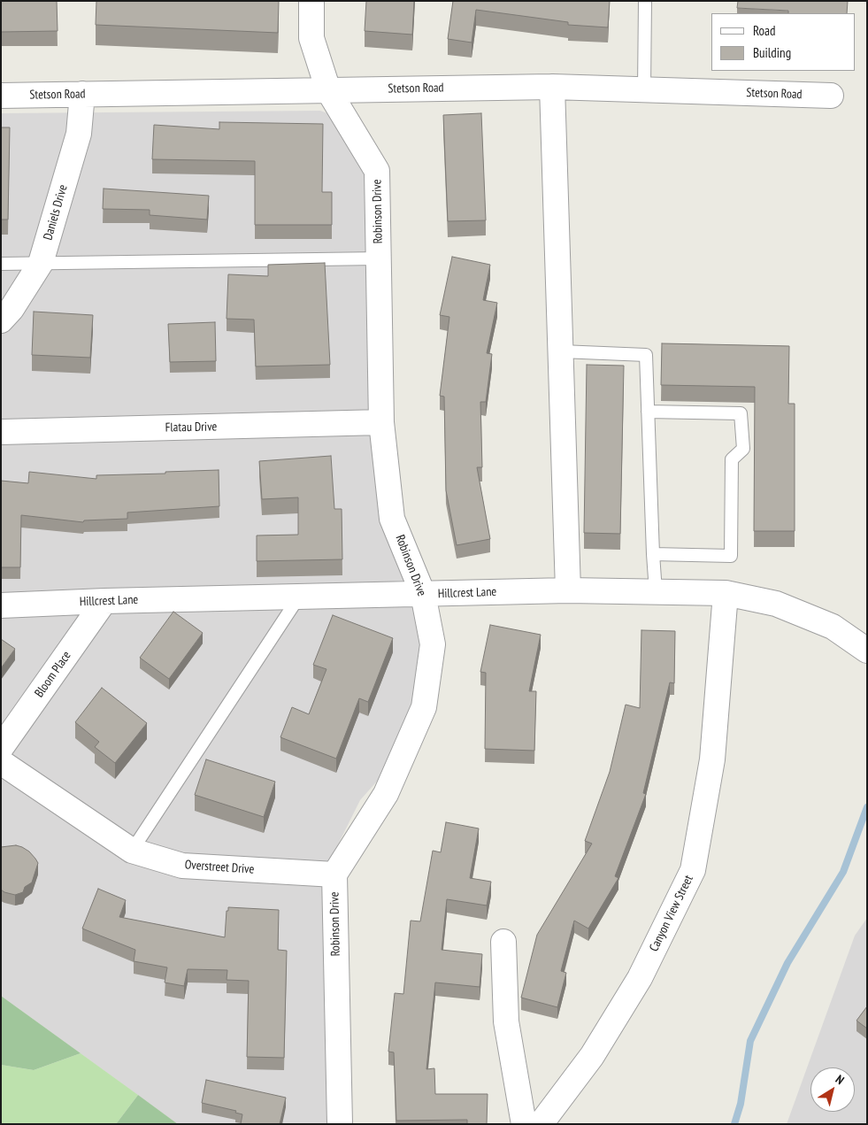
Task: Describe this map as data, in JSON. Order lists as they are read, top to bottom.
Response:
{
  "streets": {
    "street": [
      "Stetson Road",
      "Robinson Drive",
      "Daniels Drive",
      "Flatau Drive",
      "Hillcrest Lane",
      "Bloom Place",
      "Overstreet Drive",
      "Canyon View Street"
    ]
  },
  "crossings": [
    ["Stetson Road", "Robinson Drive"],
    ["Stetson Road", "Daniels Drive"],
    ["Robinson Drive", "Flatau Drive"],
    ["Robinson Drive", "Hillcrest Lane"],
    ["Robinson Drive", "Overstreet Drive"],
    ["Hillcrest Lane", "Bloom Place"],
    ["Hillcrest Lane", "Canyon View Street"]
  ],
  "legend": ["Road", "Building"],
  "north": "top right"
}
